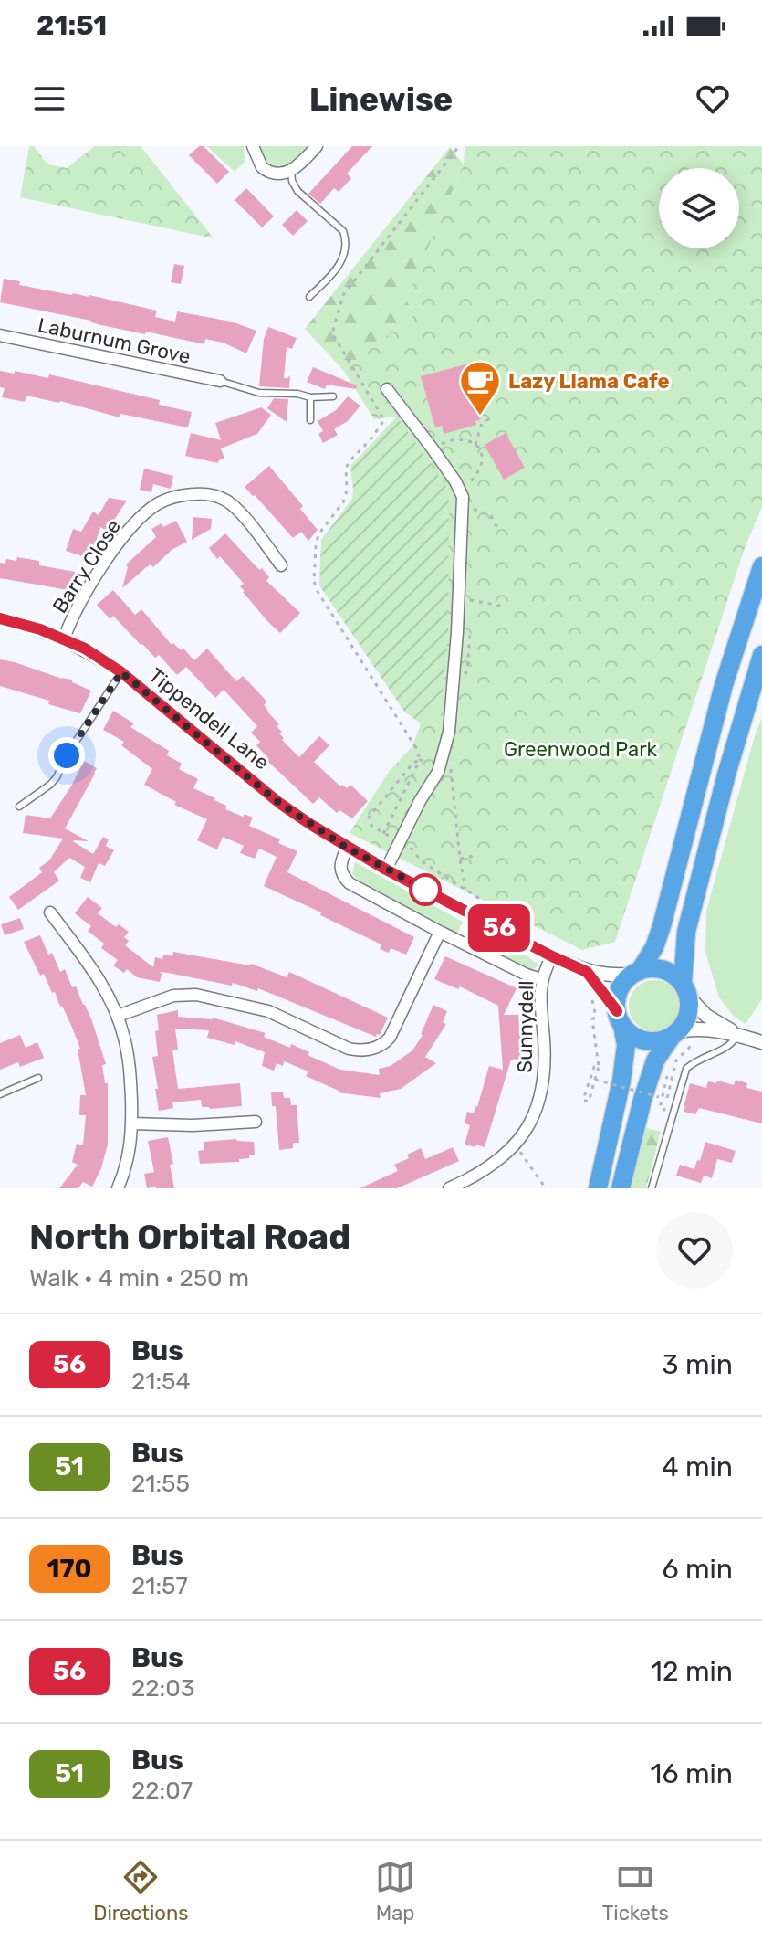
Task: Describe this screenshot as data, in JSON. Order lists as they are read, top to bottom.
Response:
{
  "streets": {
    "street": [
      "Laburnum Grove",
      "Barry Close",
      "Tippendell Lane",
      "Sunnydell"
    ]
  },
  "crossings": [
    ["Barry Close", "Tippendell Lane"],
    ["Tippendell Lane", "Sunnydell"]
  ],
  "parks": ["Greenwood Park"],
  "places": {
    "cafe": ["Lazy Llama Cafe"]
  },
  "lines": ["bus line 56"],
  "page": {
    "status": "21:51",
    "header": "Linewise",
    "on_map": "56",
    "heading": ["North Orbital Road", "Walk · 4 min · 250 m"],
    "list": [
      {
        "mark": "56",
        "name": "Bus",
        "note": "21:54",
        "value": "3 min"
      },
      {
        "mark": "51",
        "name": "Bus",
        "note": "21:55",
        "value": "4 min"
      },
      {
        "mark": "170",
        "name": "Bus",
        "note": "21:57",
        "value": "6 min"
      },
      {
        "mark": "56",
        "name": "Bus",
        "note": "22:03",
        "value": "12 min"
      },
      {
        "mark": "51",
        "name": "Bus",
        "note": "22:07",
        "value": "16 min"
      }
    ],
    "tabs": ["Directions", "Map", "Tickets"]
  }
}
